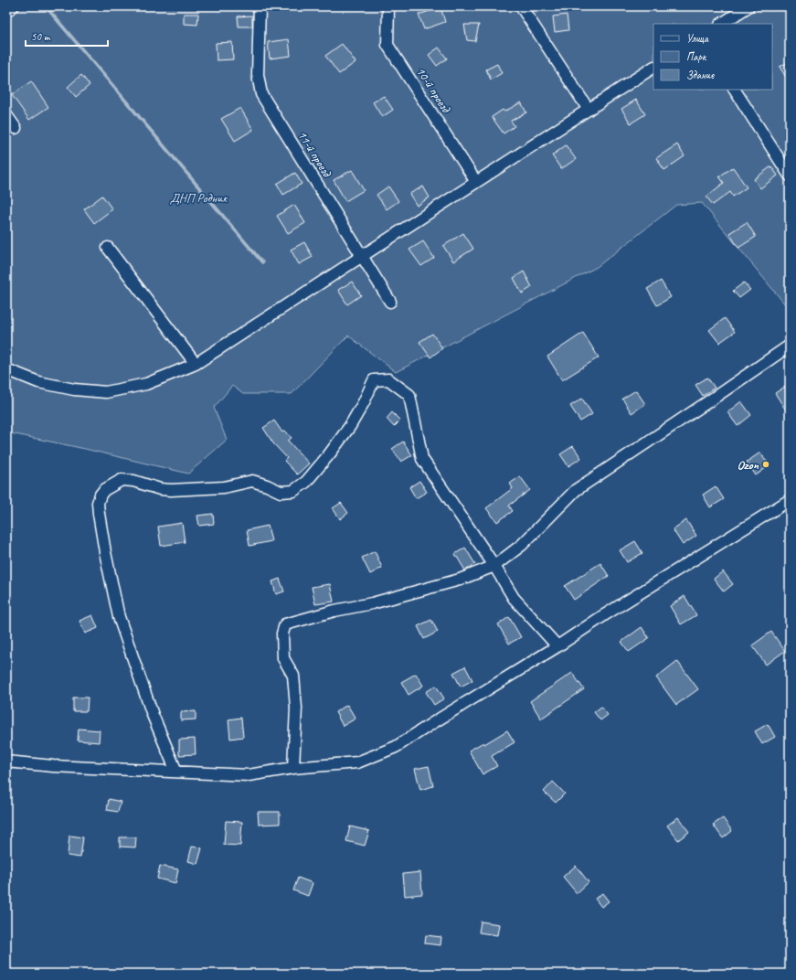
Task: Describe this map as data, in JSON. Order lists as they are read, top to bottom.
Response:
{
  "streets": {
    "street": ["10-й проезд", "11-й проезд"]
  },
  "parks": ["ДНП Родник"],
  "places": ["Ozon"],
  "legend": ["Улица", "Парк", "Здание"],
  "scale_bar": "50 m"
}
